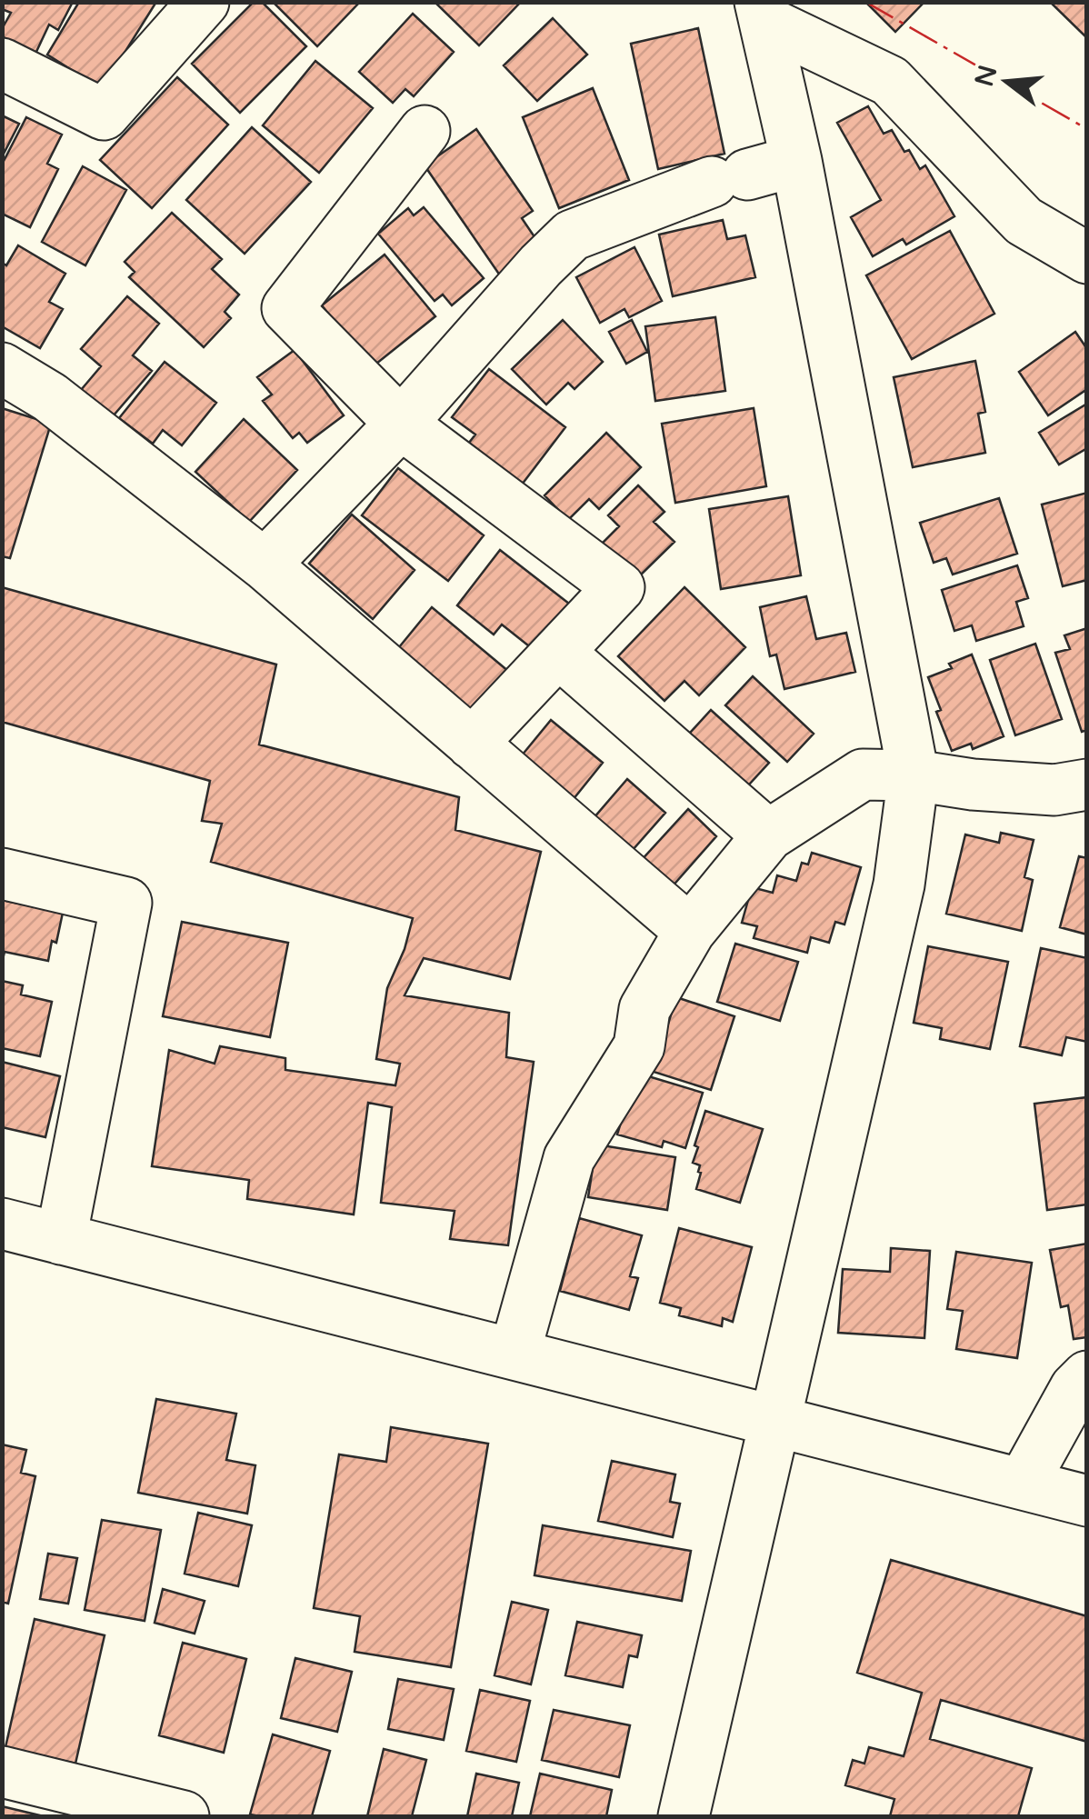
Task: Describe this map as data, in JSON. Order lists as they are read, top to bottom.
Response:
{
  "north": "left"
}
